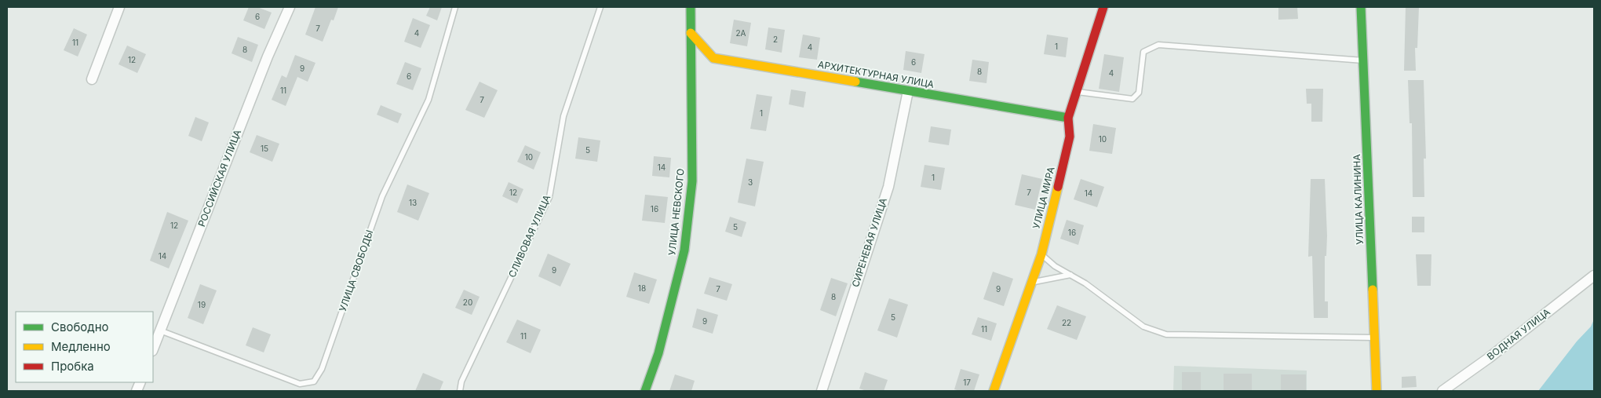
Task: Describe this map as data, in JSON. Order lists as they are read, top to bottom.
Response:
{
  "streets": {
    "street": [
      "АРХИТЕКТУРНАЯ УЛИЦА",
      "РОССИЙСКАЯ УЛИЦА",
      "УЛИЦА МИРА",
      "УЛИЦА КАЛИНИНА",
      "УЛИЦА НЕВСКОГО",
      "СИРЕНЕВАЯ УЛИЦА",
      "ВОДНАЯ УЛИЦА"
    ],
    "lane": ["СЛИВОВАЯ УЛИЦА", "УЛИЦА СВОБОДЫ"]
  },
  "crossings": [
    ["АРХИТЕКТУРНАЯ УЛИЦА", "УЛИЦА МИРА"],
    ["АРХИТЕКТУРНАЯ УЛИЦА", "УЛИЦА НЕВСКОГО"],
    ["АРХИТЕКТУРНАЯ УЛИЦА", "СИРЕНЕВАЯ УЛИЦА"],
    ["РОССИЙСКАЯ УЛИЦА", "УЛИЦА СВОБОДЫ"]
  ],
  "house_numbers": [
    "6",
    "7",
    "4",
    "2А",
    "2",
    "11",
    "1",
    "4",
    "8",
    "12",
    "6",
    "9",
    "8",
    "4",
    "6",
    "11",
    "7",
    "1",
    "10",
    "15",
    "5",
    "10",
    "14",
    "1",
    "3",
    "12",
    "7",
    "14",
    "13",
    "16",
    "12",
    "5",
    "16",
    "14",
    "9",
    "18",
    "7",
    "9",
    "8",
    "20",
    "19",
    "5",
    "9",
    "22",
    "11",
    "11",
    "17"
  ],
  "legend": ["Свободно", "Медленно", "Пробка"]
}
